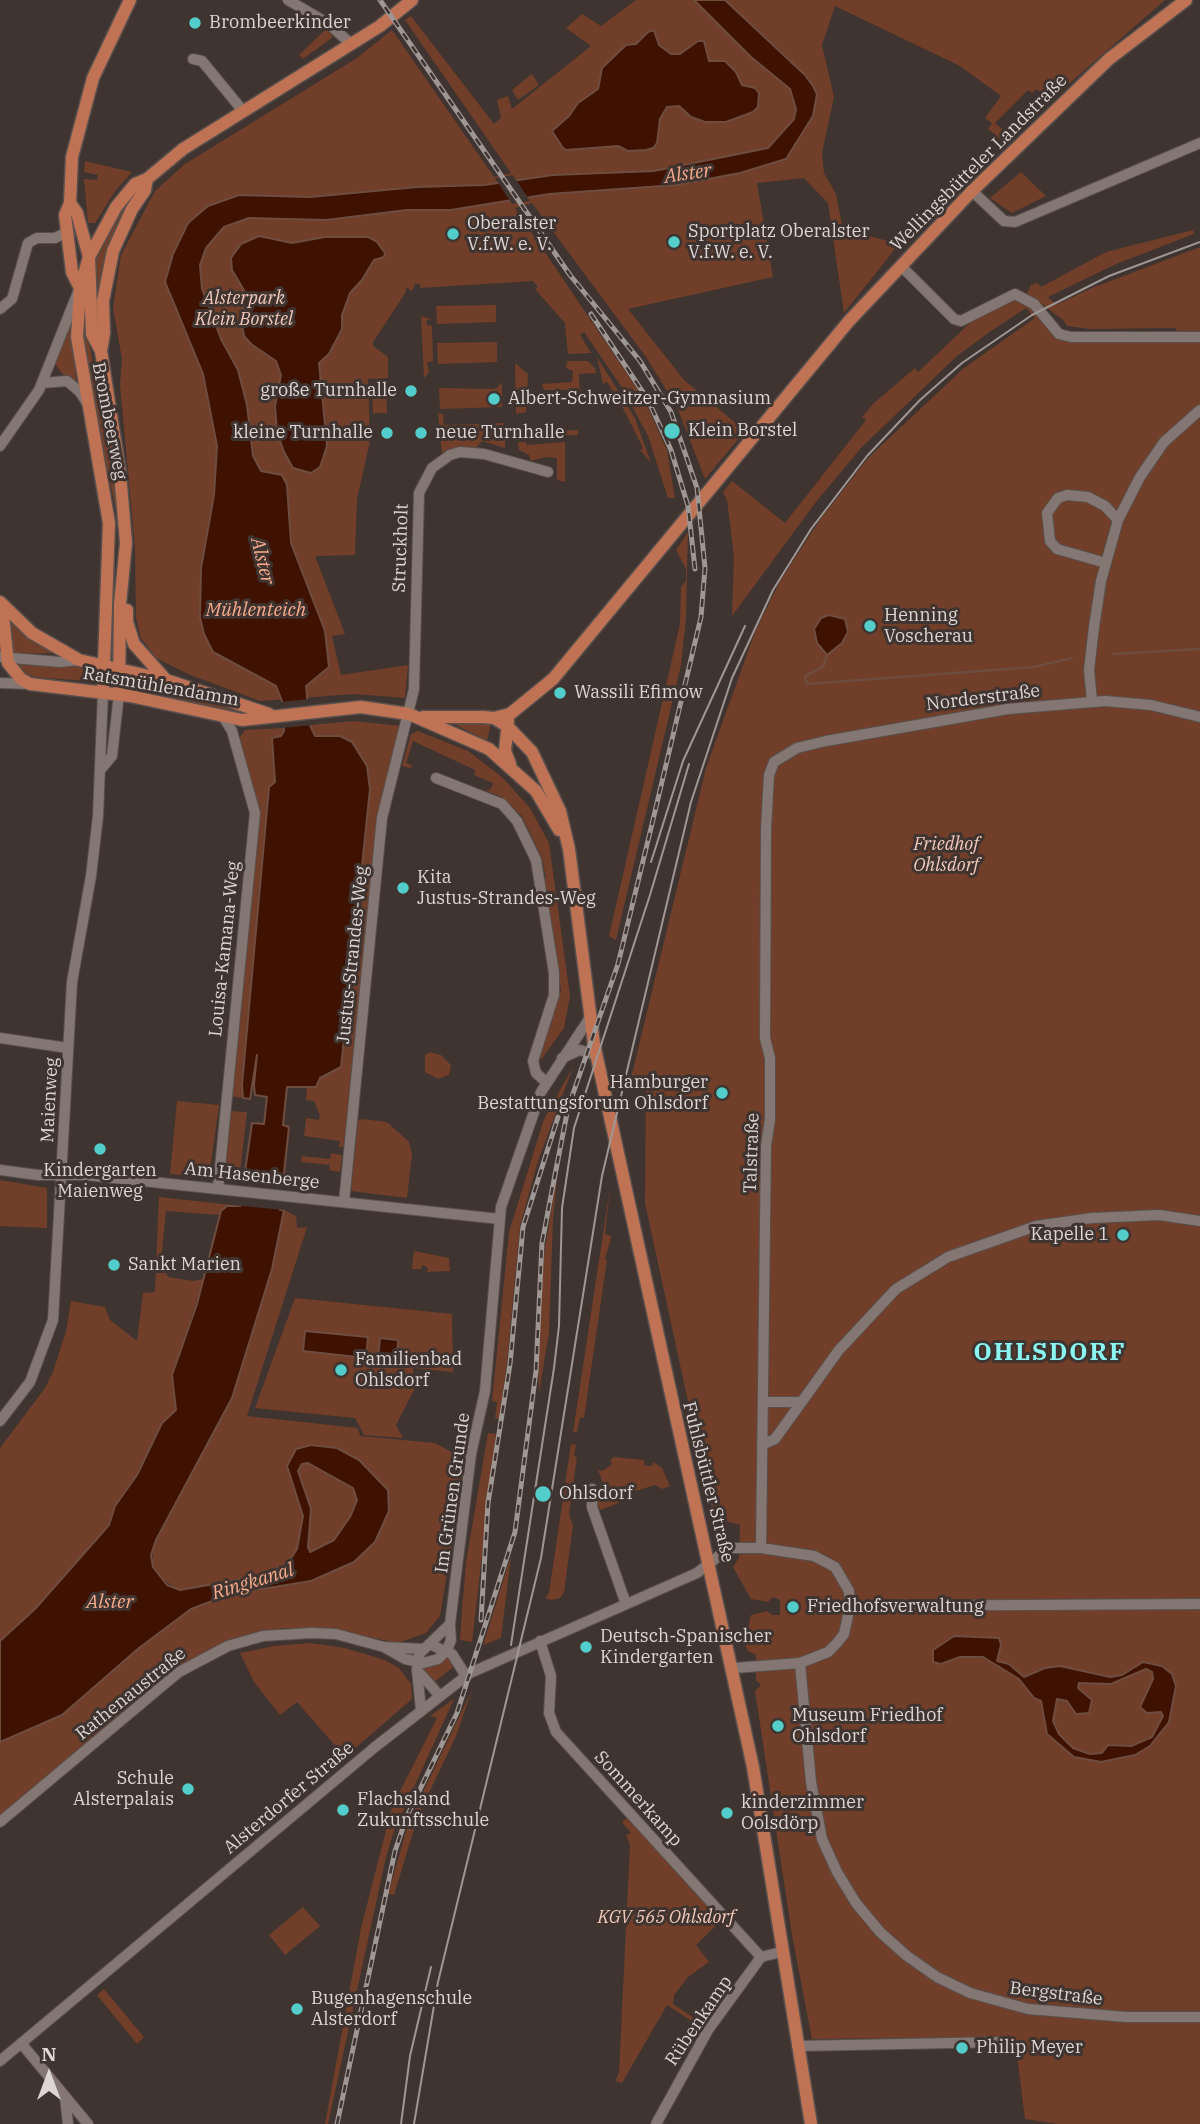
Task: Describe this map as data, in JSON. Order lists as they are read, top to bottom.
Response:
{
  "streets": {
    "main road": [
      "Wellingsbütteler Landstraße",
      "Brombeerweg",
      "Ratsmühlendamm",
      "Fuhlsbüttler Straße"
    ],
    "street": [
      "Struckholt",
      "Norderstraße",
      "Louisa-Kamana-Weg",
      "Justus-Strandes-Weg",
      "Maienweg",
      "Talstraße",
      "Am Hasenberge",
      "Im Grünen Grunde",
      "Rathenaustraße",
      "Alsterdorfer Straße",
      "Sommerkamp",
      "Bergstraße",
      "Rübenkamp"
    ]
  },
  "crossings": [
    ["Wellingsbütteler Landstraße", "Ratsmühlendamm"],
    ["Wellingsbütteler Landstraße", "Fuhlsbüttler Straße"],
    ["Brombeerweg", "Ratsmühlendamm"],
    ["Brombeerweg", "Maienweg"],
    ["Struckholt", "Ratsmühlendamm"],
    ["Struckholt", "Justus-Strandes-Weg"],
    ["Ratsmühlendamm", "Louisa-Kamana-Weg"],
    ["Ratsmühlendamm", "Justus-Strandes-Weg"],
    ["Ratsmühlendamm", "Maienweg"],
    ["Ratsmühlendamm", "Fuhlsbüttler Straße"],
    ["Norderstraße", "Talstraße"],
    ["Louisa-Kamana-Weg", "Am Hasenberge"],
    ["Justus-Strandes-Weg", "Am Hasenberge"],
    ["Maienweg", "Am Hasenberge"],
    ["Talstraße", "Fuhlsbüttler Straße"],
    ["Talstraße", "Alsterdorfer Straße"],
    ["Talstraße", "Bergstraße"],
    ["Am Hasenberge", "Im Grünen Grunde"],
    ["Fuhlsbüttler Straße", "Im Grünen Grunde"],
    ["Fuhlsbüttler Straße", "Alsterdorfer Straße"],
    ["Fuhlsbüttler Straße", "Bergstraße"],
    ["Rathenaustraße", "Alsterdorfer Straße"],
    ["Alsterdorfer Straße", "Sommerkamp"],
    ["Alsterdorfer Straße", "Bergstraße"],
    ["Sommerkamp", "Rübenkamp"]
  ],
  "districts": ["OHLSDORF"],
  "water": ["Alster", "Mühlenteich", "Ringkanal"],
  "parks": ["Alsterpark Klein Borstel", "Friedhof Ohlsdorf", "KGV 565 Ohlsdorf"],
  "places": [
    "Brombeerkinder",
    "Oberalster V.f.W. e. V.",
    "Sportplatz Oberalster V.f.W. e. V.",
    "große Turnhalle",
    "Albert-Schweitzer-Gymnasium",
    "Klein Borstel",
    "kleine Turnhalle",
    "neue Turnhalle",
    "Henning Voscherau",
    "Wassili Efimow",
    "Kita Justus-Strandes-Weg",
    "Hamburger Bestattungsforum Ohlsdorf",
    "Kindergarten Maienweg",
    "Kapelle 1",
    "Sankt Marien",
    "Familienbad Ohlsdorf",
    "Ohlsdorf",
    "Friedhofsverwaltung",
    "Deutsch-Spanischer Kindergarten",
    "Museum Friedhof Ohlsdorf",
    "Schule Alsterpalais",
    "Flachsland Zukunftsschule",
    "kinderzimmer Oolsdörp",
    "Bugenhagenschule Alsterdorf",
    "Philip Meyer"
  ],
  "north": "top"
}
